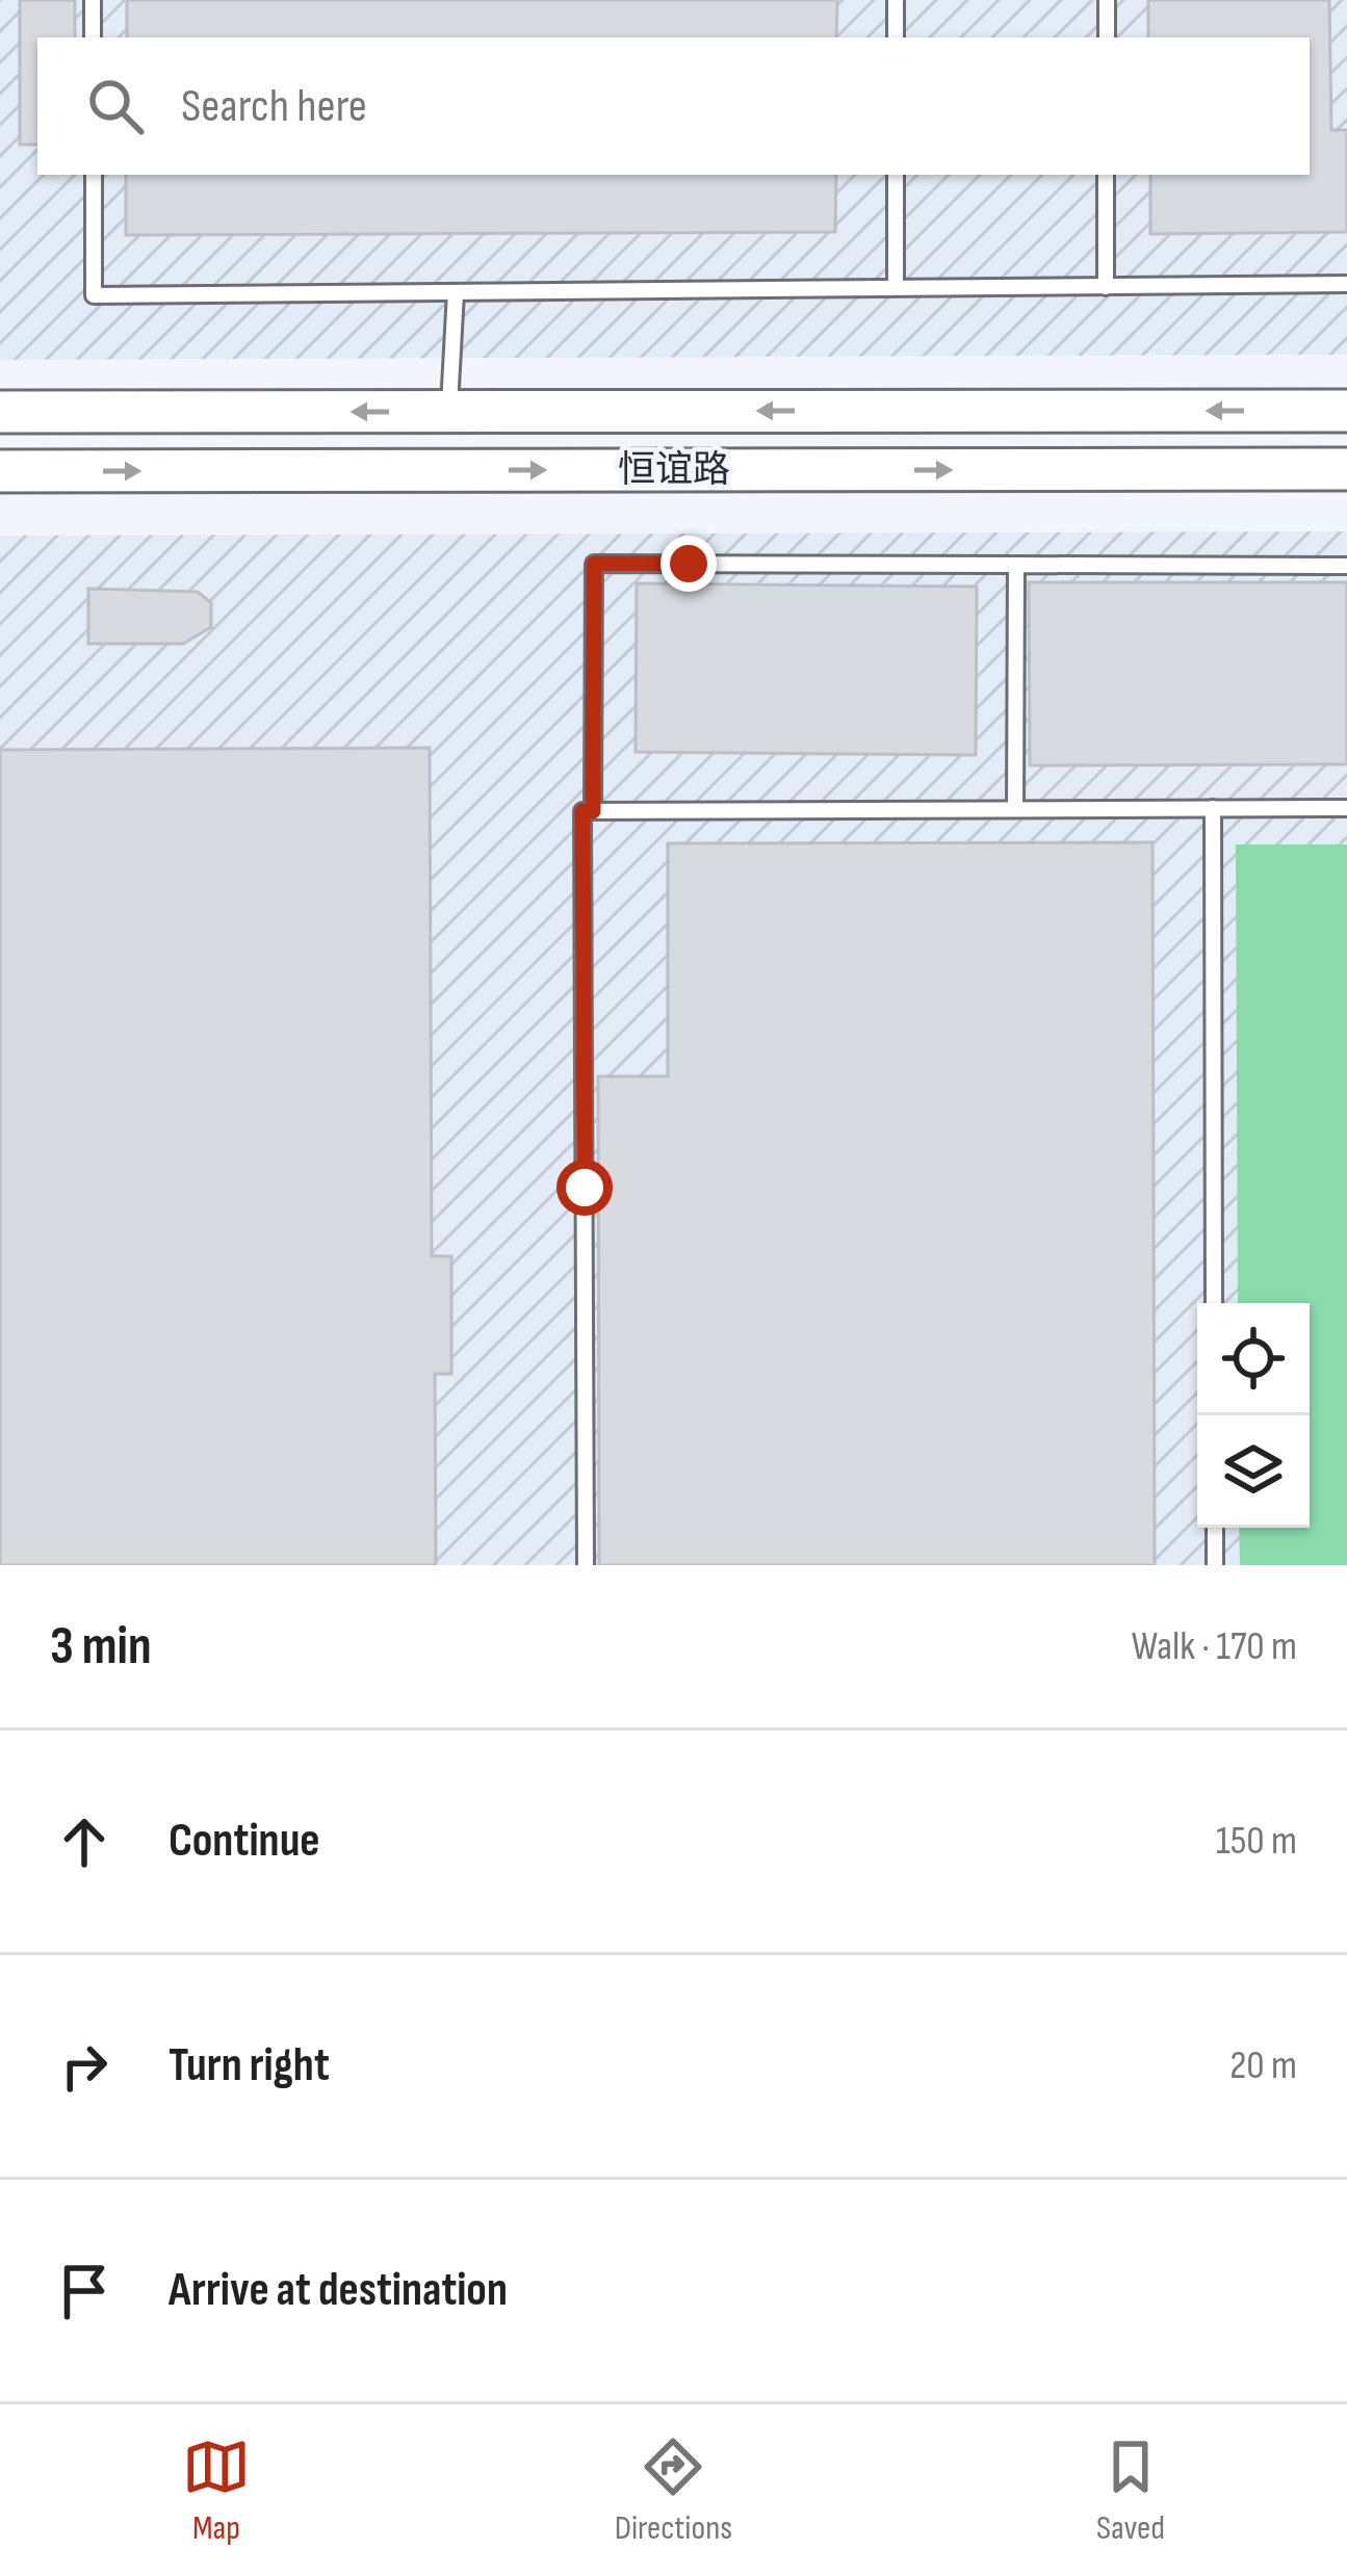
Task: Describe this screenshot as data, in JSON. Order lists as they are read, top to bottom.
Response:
{
  "streets": {
    "main road": ["恒谊路"]
  },
  "page": {
    "search": "Search here",
    "heading": ["3 min", "Walk · 170 m"],
    "list": [
      ["Continue", "150 m"],
      ["Turn right", "20 m"],
      "Arrive at destination"
    ],
    "nav": ["Map", "Directions", "Saved"]
  }
}
